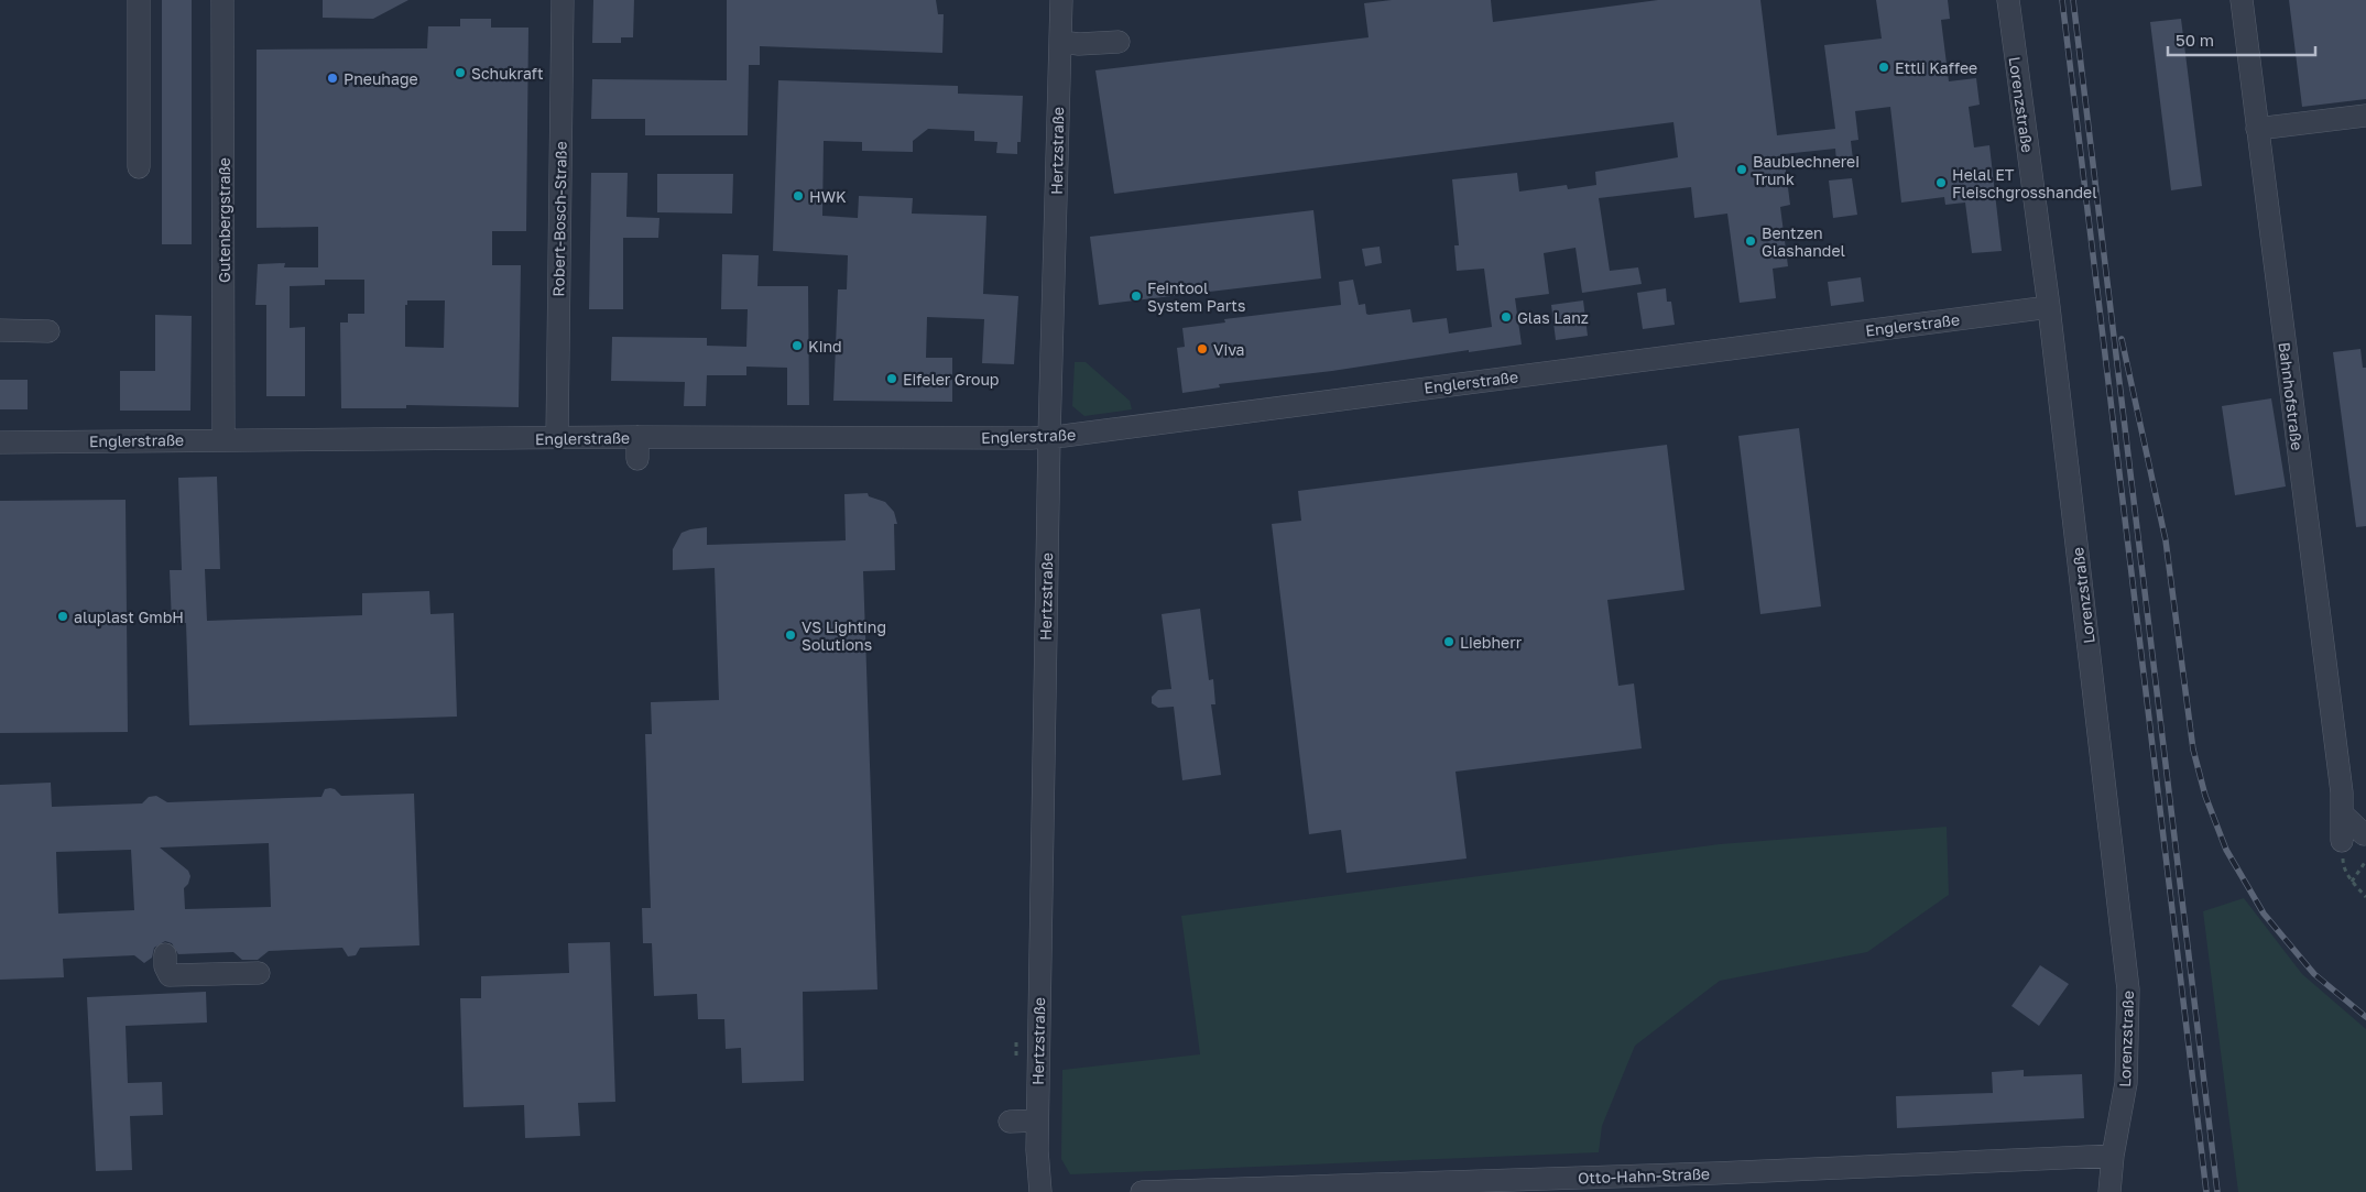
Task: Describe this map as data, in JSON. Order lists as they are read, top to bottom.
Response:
{
  "streets": {
    "street": [
      "Lorenzstraße",
      "Hertzstraße",
      "Robert-Bosch-Straße",
      "Gutenbergstraße",
      "Englerstraße",
      "Bahnhofstraße",
      "Otto-Hahn-Straße"
    ]
  },
  "crossings": [
    ["Lorenzstraße", "Englerstraße"],
    ["Lorenzstraße", "Otto-Hahn-Straße"],
    ["Hertzstraße", "Englerstraße"],
    ["Robert-Bosch-Straße", "Englerstraße"],
    ["Gutenbergstraße", "Englerstraße"]
  ],
  "places": [
    "Ettli Kaffee",
    "Schukraft",
    "Pneuhage",
    "Baublechnerei Trunk",
    "Helal ET Fleischgrosshandel",
    "HWK",
    "Bentzen Glashandel",
    "Feintool System Parts",
    "Glas Lanz",
    "Kind",
    "Viva",
    "Eifeler Group",
    "aluplast GmbH",
    "VS Lighting Solutions",
    "Liebherr"
  ],
  "scale_bar": "50 m"
}
